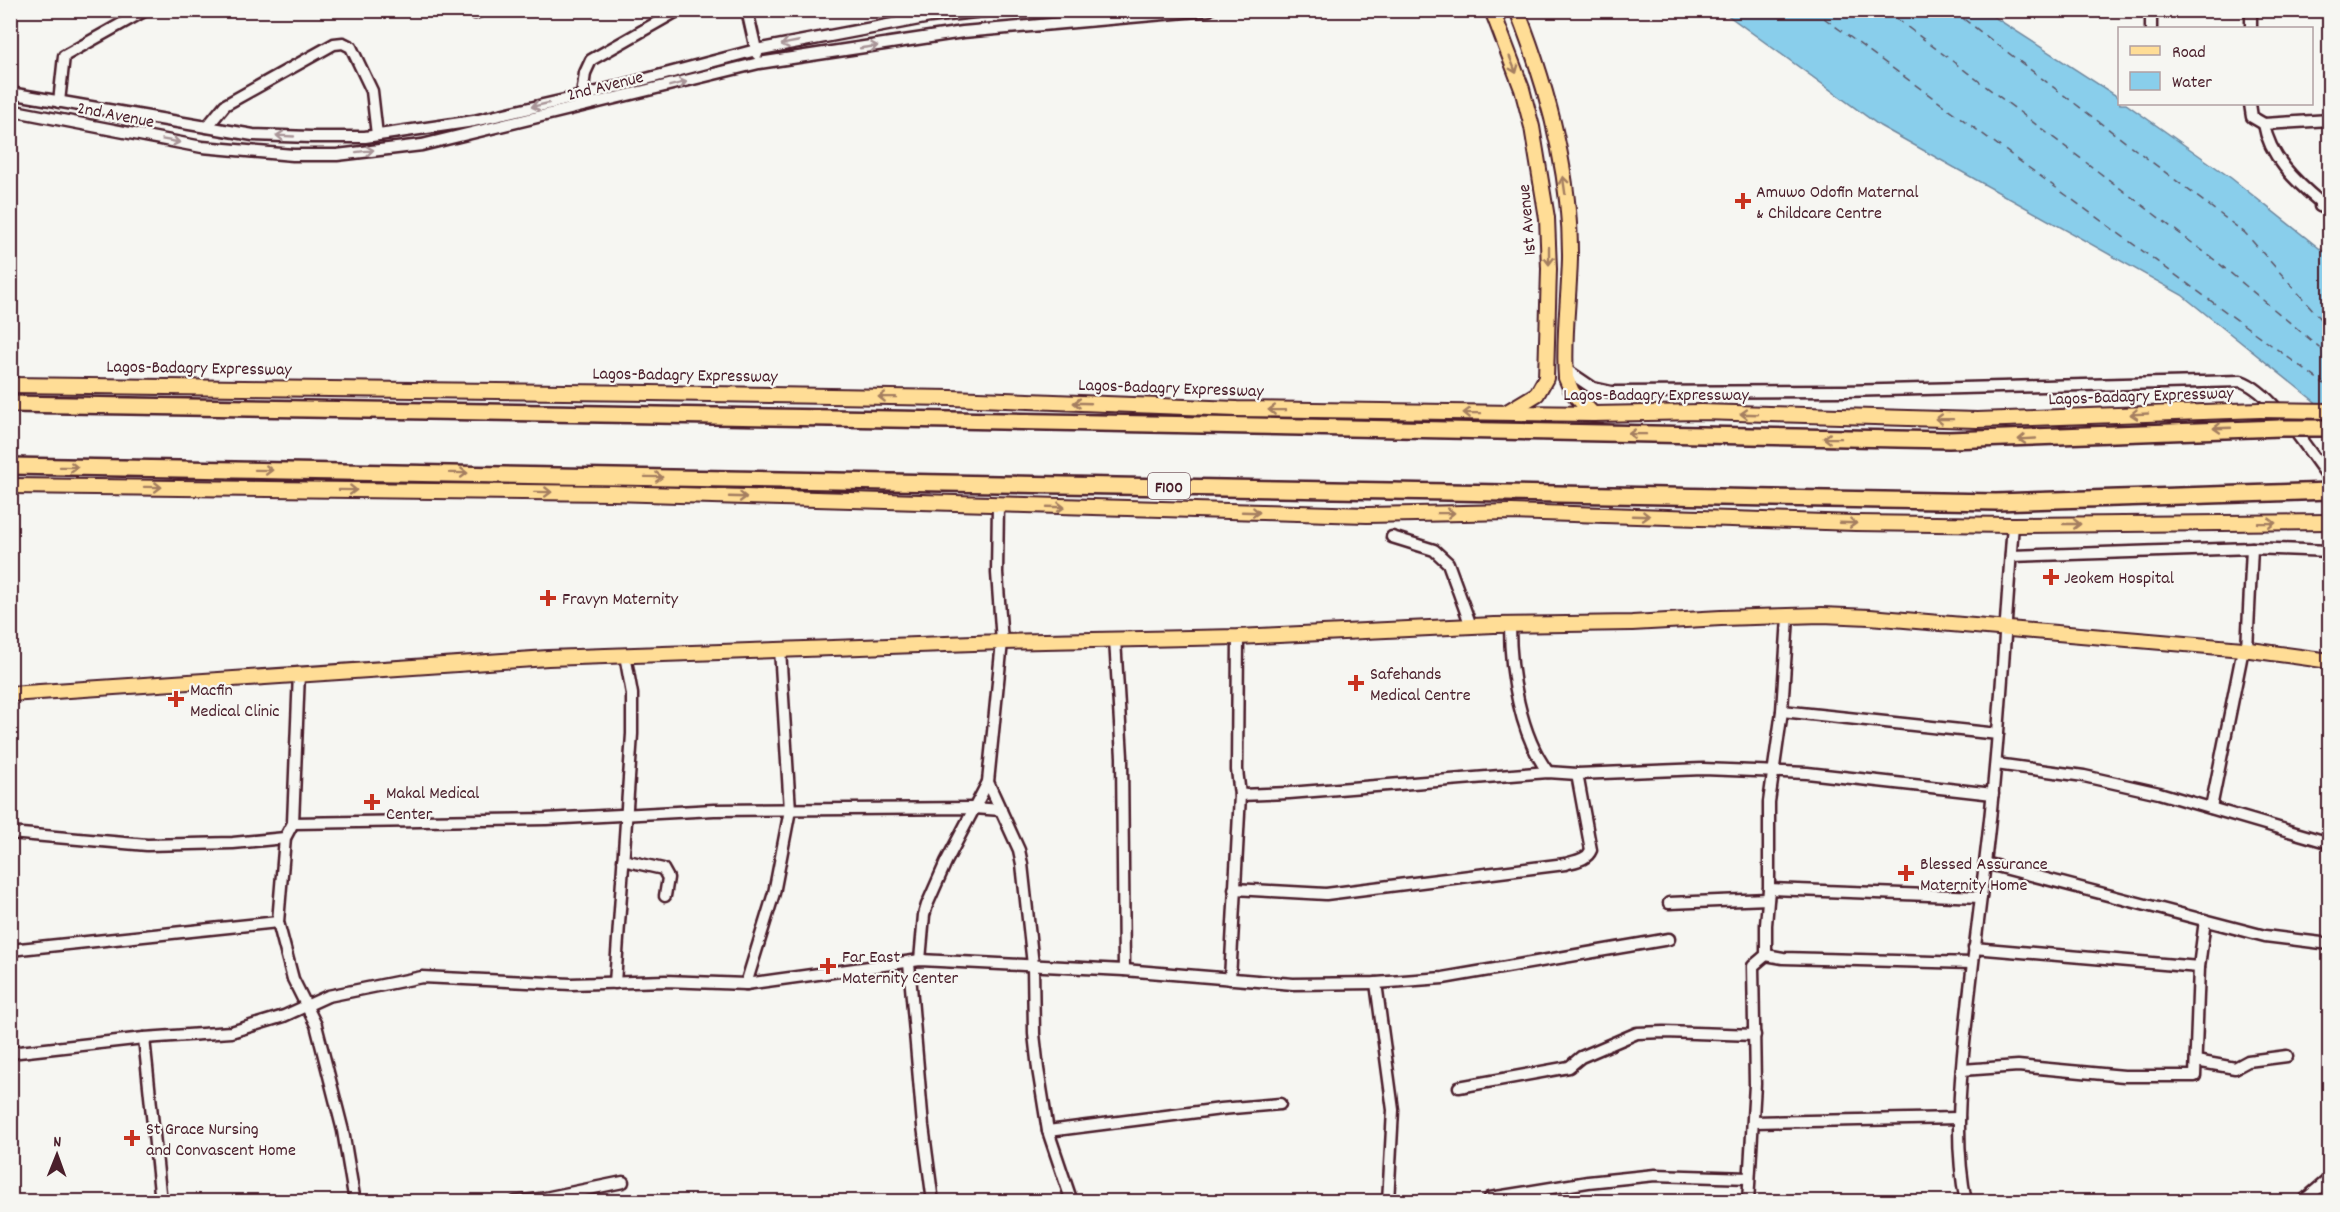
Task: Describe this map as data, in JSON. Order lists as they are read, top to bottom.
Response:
{
  "streets": {
    "highway": ["Lagos-Badagry Expressway", "F100"],
    "main road": ["1st Avenue"],
    "street": ["2nd Avenue"]
  },
  "crossings": [
    ["1st Avenue", "Lagos-Badagry Expressway"]
  ],
  "places": {
    "health": [
      "Amuwo Odofin Maternal & Childcare Centre",
      "Jeokem Hospital",
      "Fravyn Maternity",
      "Safehands Medical Centre",
      "Macfin Medical Clinic",
      "Makal Medical Center",
      "Blessed Assurance Maternity Home",
      "Far East Maternity Center",
      "St Grace Nursing and Convascent Home"
    ]
  },
  "legend": ["Road", "Water"],
  "north": "top"
}
